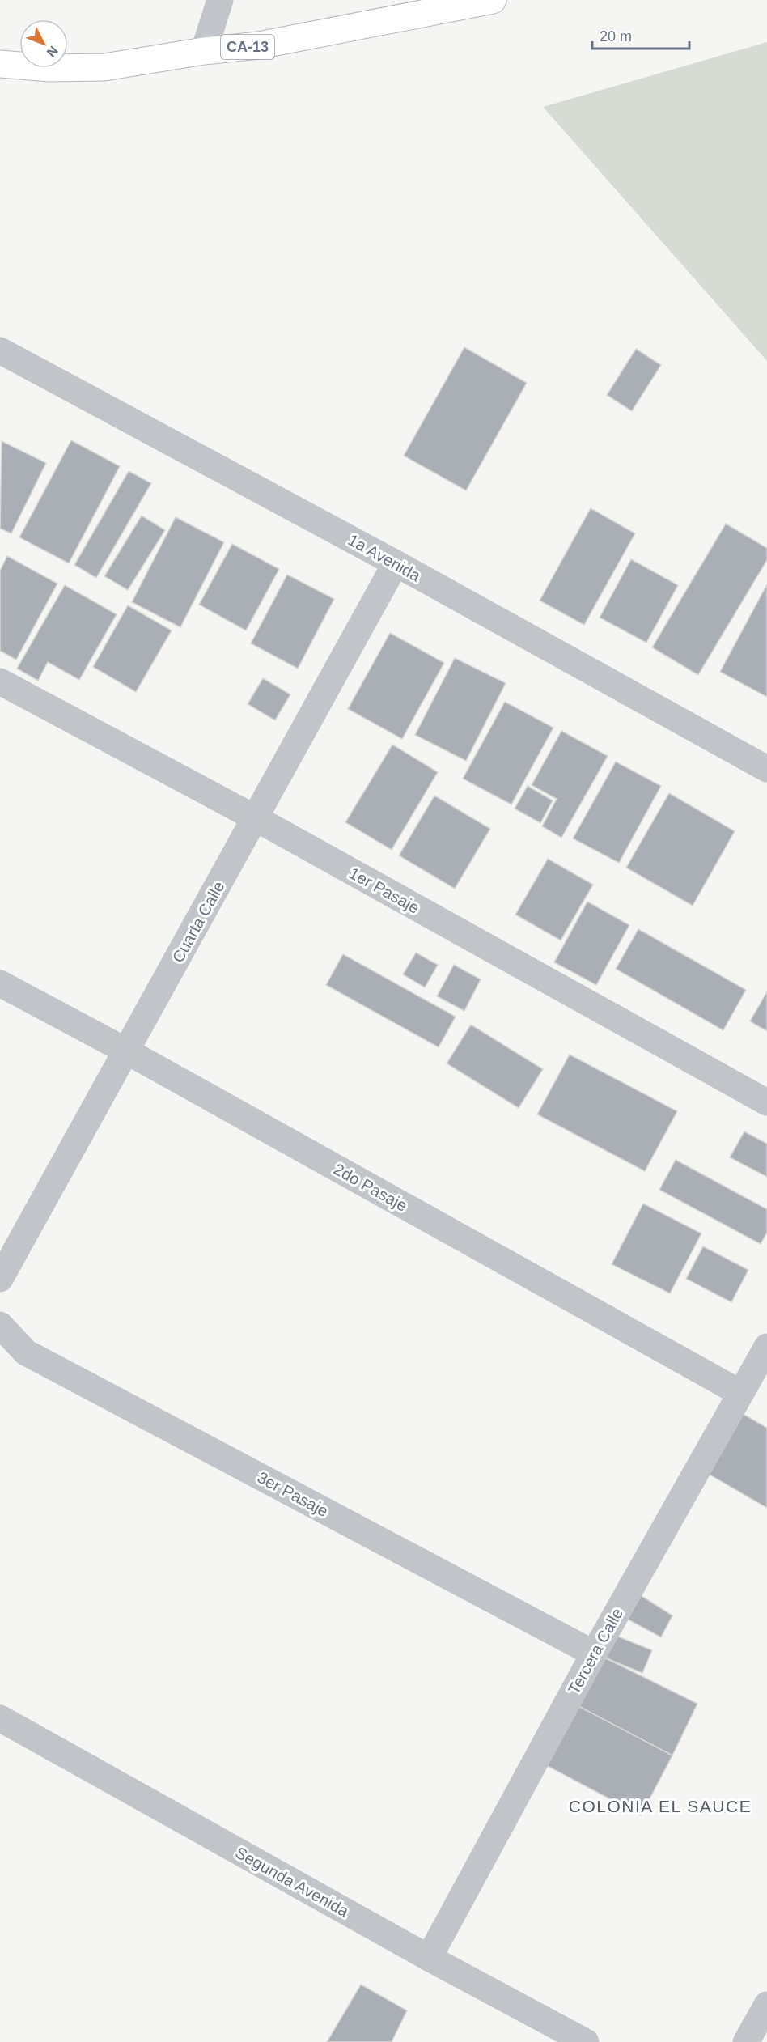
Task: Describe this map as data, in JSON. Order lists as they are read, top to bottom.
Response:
{
  "streets": {
    "main road": ["CA-13"],
    "street": [
      "1a Avenida",
      "1er Pasaje",
      "Cuarta Calle",
      "2do Pasaje",
      "3er Pasaje",
      "Tercera Calle",
      "Segunda Avenida"
    ]
  },
  "crossings": [
    ["1a Avenida", "Cuarta Calle"],
    ["1er Pasaje", "Cuarta Calle"],
    ["Cuarta Calle", "2do Pasaje"],
    ["2do Pasaje", "Tercera Calle"],
    ["3er Pasaje", "Tercera Calle"],
    ["Tercera Calle", "Segunda Avenida"]
  ],
  "districts": ["COLONIA EL SAUCE"],
  "scale_bar": "20 m",
  "north": "bottom right"
}
